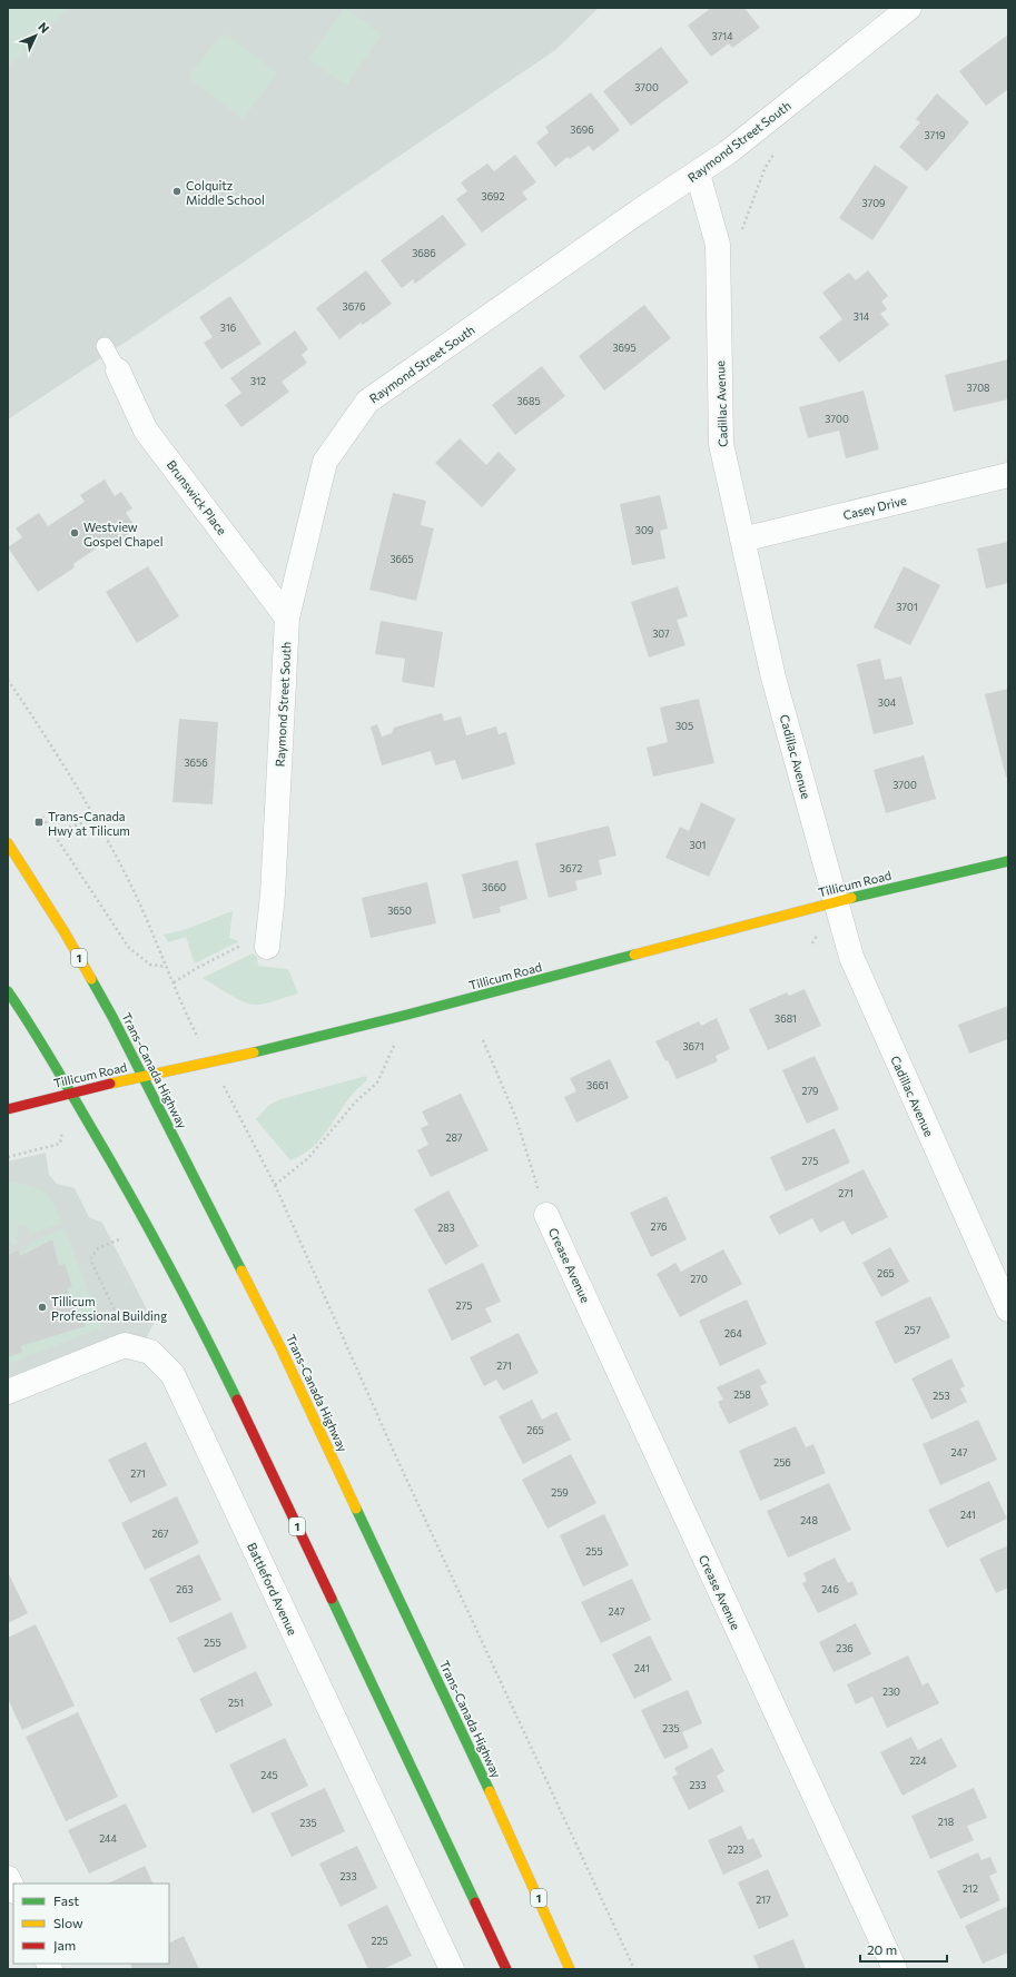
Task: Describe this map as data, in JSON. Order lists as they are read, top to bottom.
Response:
{
  "streets": {
    "main road": ["Tillicum Road", "1", "Trans-Canada Highway"],
    "street": [
      "Raymond Street South",
      "Cadillac Avenue",
      "Brunswick Place",
      "Casey Drive",
      "Crease Avenue",
      "Battleford Avenue"
    ]
  },
  "crossings": [
    ["Raymond Street South", "Cadillac Avenue"],
    ["Raymond Street South", "Brunswick Place"],
    ["Cadillac Avenue", "Casey Drive"],
    ["Cadillac Avenue", "Tillicum Road"],
    ["Tillicum Road", "1"],
    ["Tillicum Road", "Trans-Canada Highway"]
  ],
  "places": {
    "other": ["Colquitz Middle School", "Westview Gospel Chapel", "Tillicum Professional Building"],
    "transit": ["Trans-Canada Hwy at Tilicum"]
  },
  "house_numbers": [
    "3714",
    "3700",
    "3696",
    "3719",
    "3692",
    "3709",
    "3686",
    "3676",
    "314",
    "316",
    "3695",
    "312",
    "3708",
    "3685",
    "3700",
    "309",
    "3665",
    "3701",
    "307",
    "304",
    "305",
    "3656",
    "3700",
    "301",
    "3672",
    "3660",
    "3650",
    "3681",
    "3671",
    "3661",
    "279",
    "287",
    "275",
    "271",
    "276",
    "283",
    "265",
    "270",
    "275",
    "257",
    "264",
    "271",
    "258",
    "253",
    "265",
    "247",
    "256",
    "271",
    "259",
    "241",
    "248",
    "267",
    "255",
    "263",
    "246",
    "247",
    "255",
    "236",
    "241",
    "230",
    "251",
    "235",
    "224",
    "245",
    "233",
    "218",
    "235",
    "244",
    "223",
    "233",
    "212",
    "217",
    "225"
  ],
  "legend": ["Fast", "Slow", "Jam"],
  "scale_bar": "20 m",
  "north": "top right"
}
